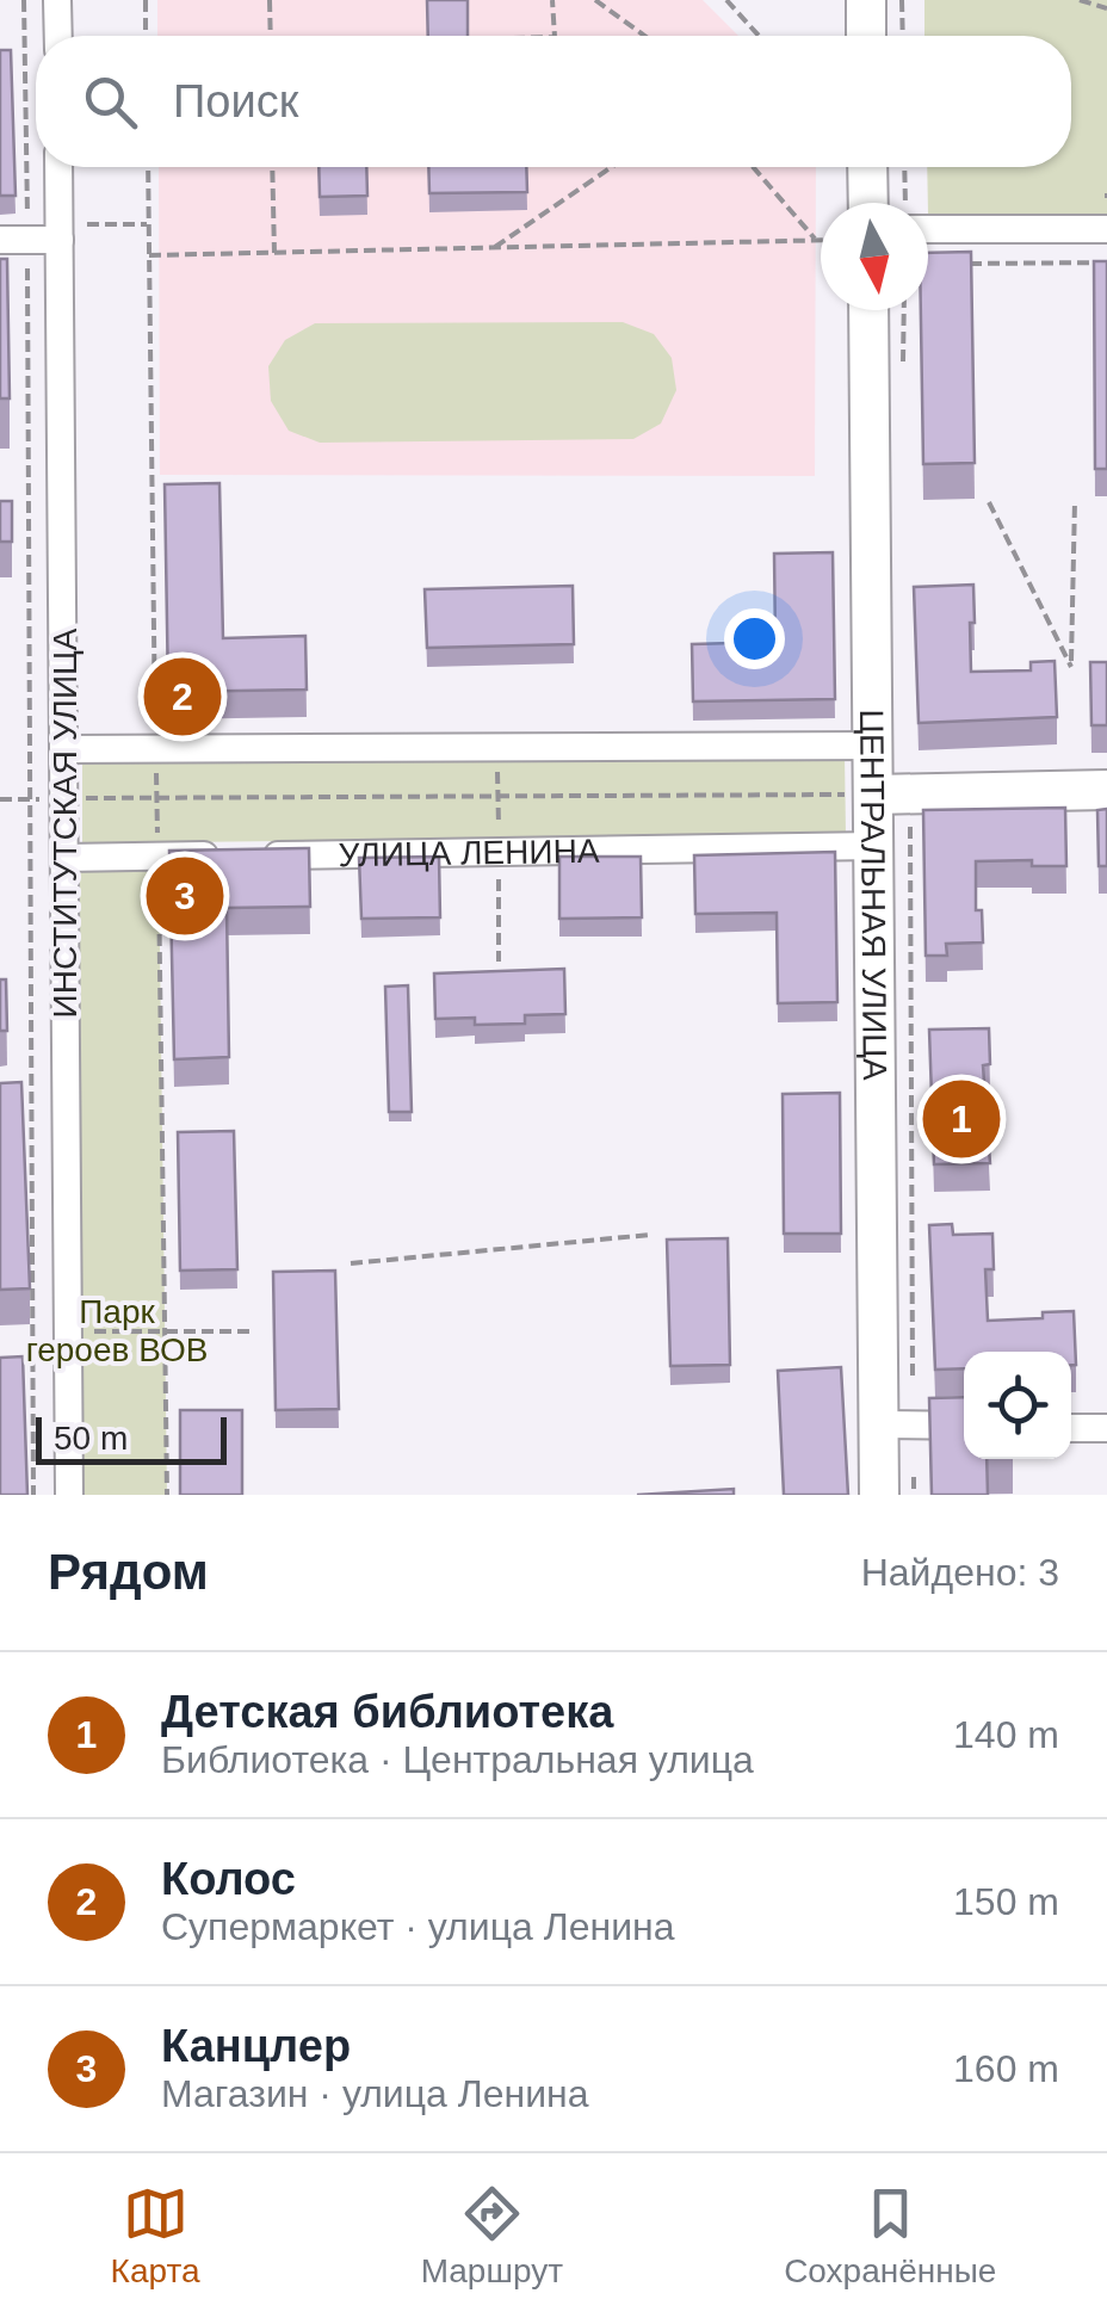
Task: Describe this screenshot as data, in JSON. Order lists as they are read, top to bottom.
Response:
{
  "streets": {
    "street": ["ИНСТИТУТСКАЯ УЛИЦА", "УЛИЦА ЛЕНИНА", "ЦЕНТРАЛЬНАЯ УЛИЦА"]
  },
  "crossings": [
    ["ИНСТИТУТСКАЯ УЛИЦА", "УЛИЦА ЛЕНИНА"],
    ["УЛИЦА ЛЕНИНА", "ЦЕНТРАЛЬНАЯ УЛИЦА"]
  ],
  "parks": ["Парк героев ВОВ"],
  "scale_bar": "50 m",
  "north": "bottom",
  "page": {
    "search": "Поиск",
    "pins": ["2", "3", "1"],
    "scale": "50 m",
    "heading": ["Рядом", "Найдено: 3"],
    "list": [
      {
        "mark": "1",
        "name": "Детская библиотека",
        "note": "Библиотека · Центральная улица",
        "value": "140 m"
      },
      {
        "mark": "2",
        "name": "Колос",
        "note": "Супермаркет · улица Ленина",
        "value": "150 m"
      },
      {
        "mark": "3",
        "name": "Канцлер",
        "note": "Магазин · улица Ленина",
        "value": "160 m"
      }
    ],
    "nav": ["Карта", "Маршрут", "Сохранённые"]
  }
}
